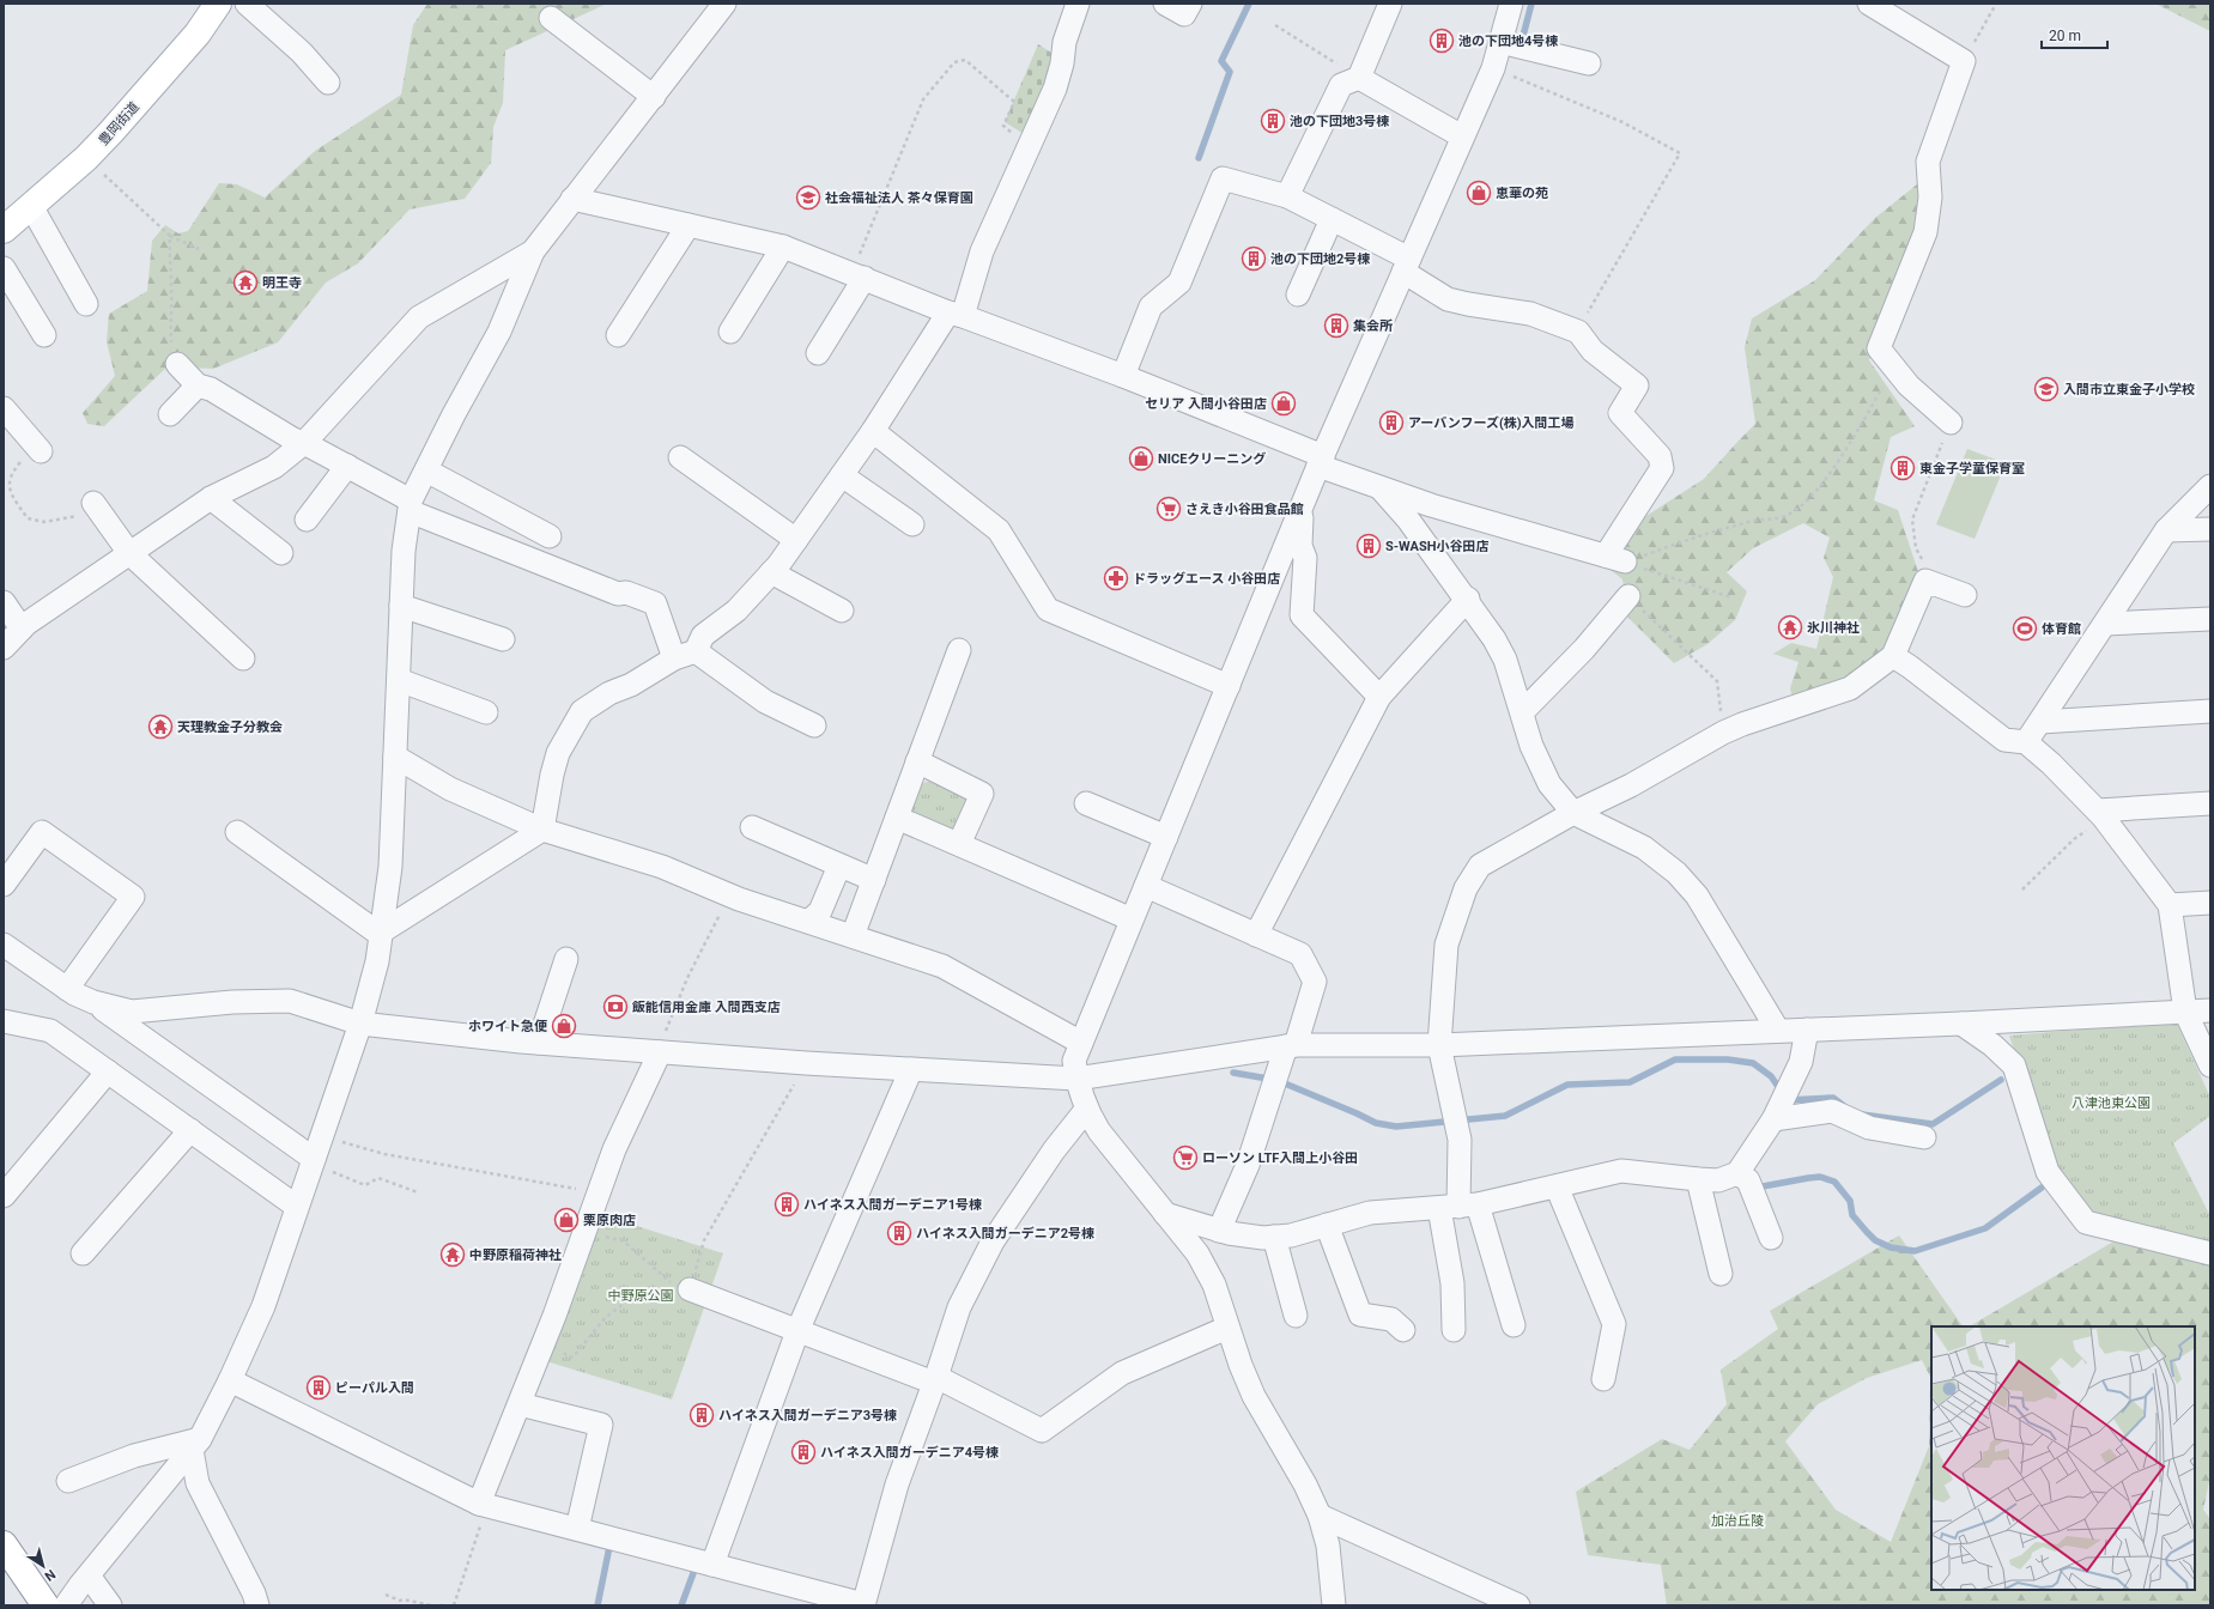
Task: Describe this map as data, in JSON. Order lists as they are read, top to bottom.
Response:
{
  "streets": {
    "main road": ["豊岡街道"]
  },
  "parks": ["八津池東公園", "中野原公園", "加治丘陵"],
  "places": {
    "building": [
      "池の下団地4号棟",
      "池の下団地3号棟",
      "池の下団地2号棟",
      "集会所",
      "アーバンフーズ(株)入間工場",
      "東金子学童保育室",
      "S-WASH小谷田店",
      "ハイネス入間ガーデニア1号棟",
      "ハイネス入間ガーデニア2号棟",
      "ピーパル入間",
      "ハイネス入間ガーデニア3号棟",
      "ハイネス入間ガーデニア4号棟"
    ],
    "shop": [
      "恵華の苑",
      "セリア 入間小谷田店",
      "NICEクリーニング",
      "ホワイト急便",
      "栗原肉店"
    ],
    "school or university": ["社会福祉法人 茶々保育園", "入間市立東金子小学校"],
    "temple": [
      "明王寺",
      "氷川神社",
      "天理教金子分教会",
      "中野原稲荷神社"
    ],
    "supermarket": ["さえき小谷田食品館", "ローソン LTF入間上小谷田"],
    "pharmacy": ["ドラッグエース 小谷田店"],
    "sports": ["体育館"],
    "bank": ["飯能信用金庫 入間西支店"]
  },
  "scale_bar": "20 m",
  "north": "bottom right"
}
